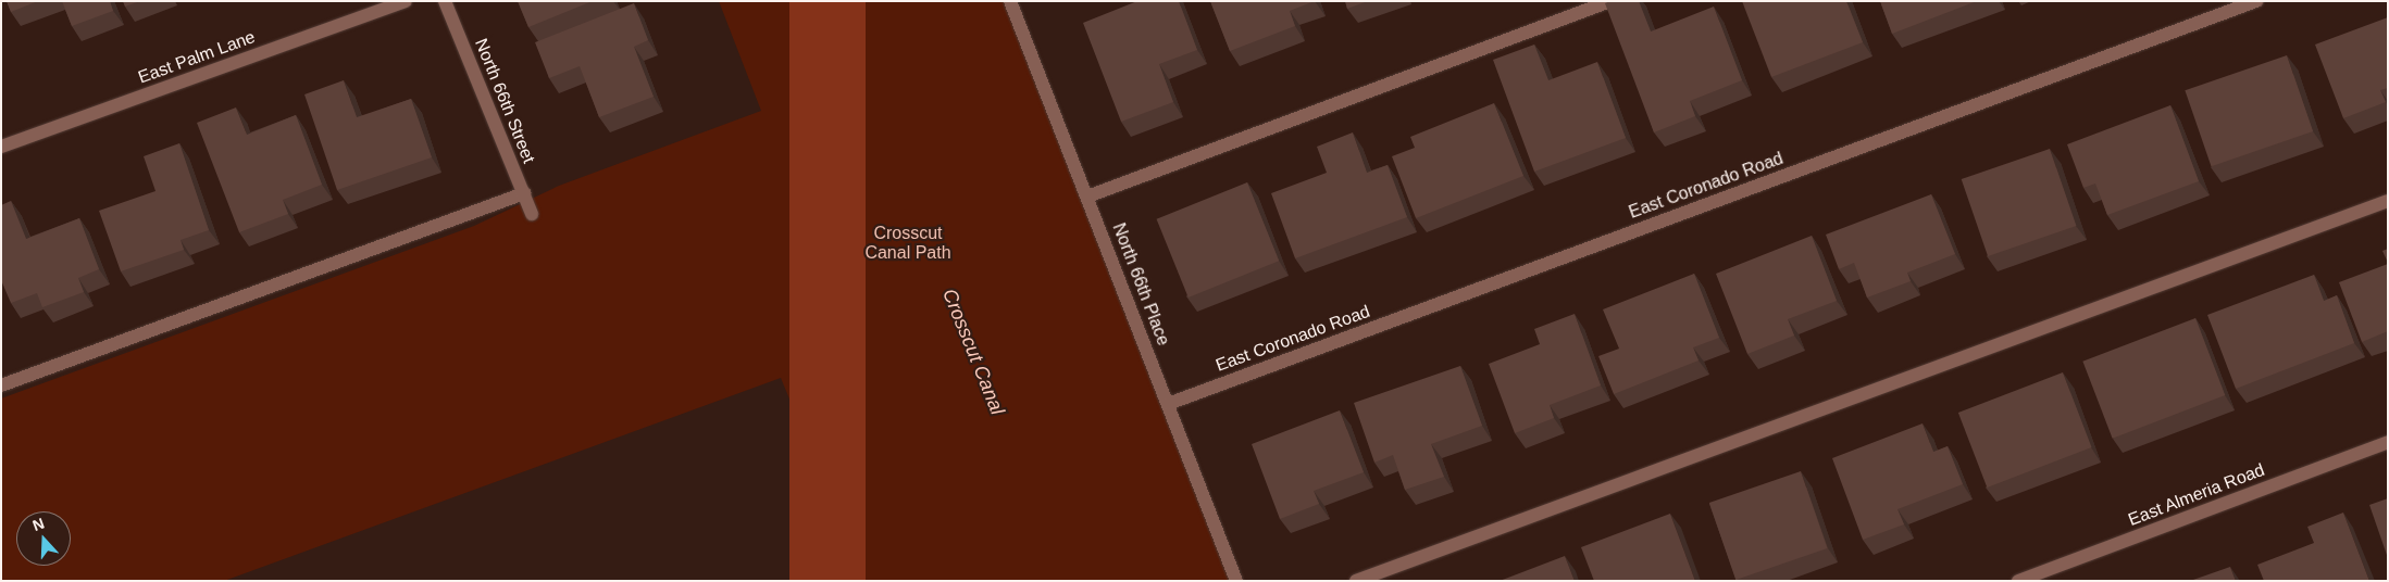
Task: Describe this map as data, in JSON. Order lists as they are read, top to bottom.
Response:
{
  "streets": {
    "street": [
      "East Palm Lane",
      "North 66th Street",
      "East Coronado Road",
      "North 66th Place",
      "East Almeria Road"
    ]
  },
  "crossings": [
    ["East Coronado Road", "North 66th Place"]
  ],
  "water": ["Crosscut Canal"],
  "parks": ["Crosscut Canal Path"],
  "north": "top"
}
